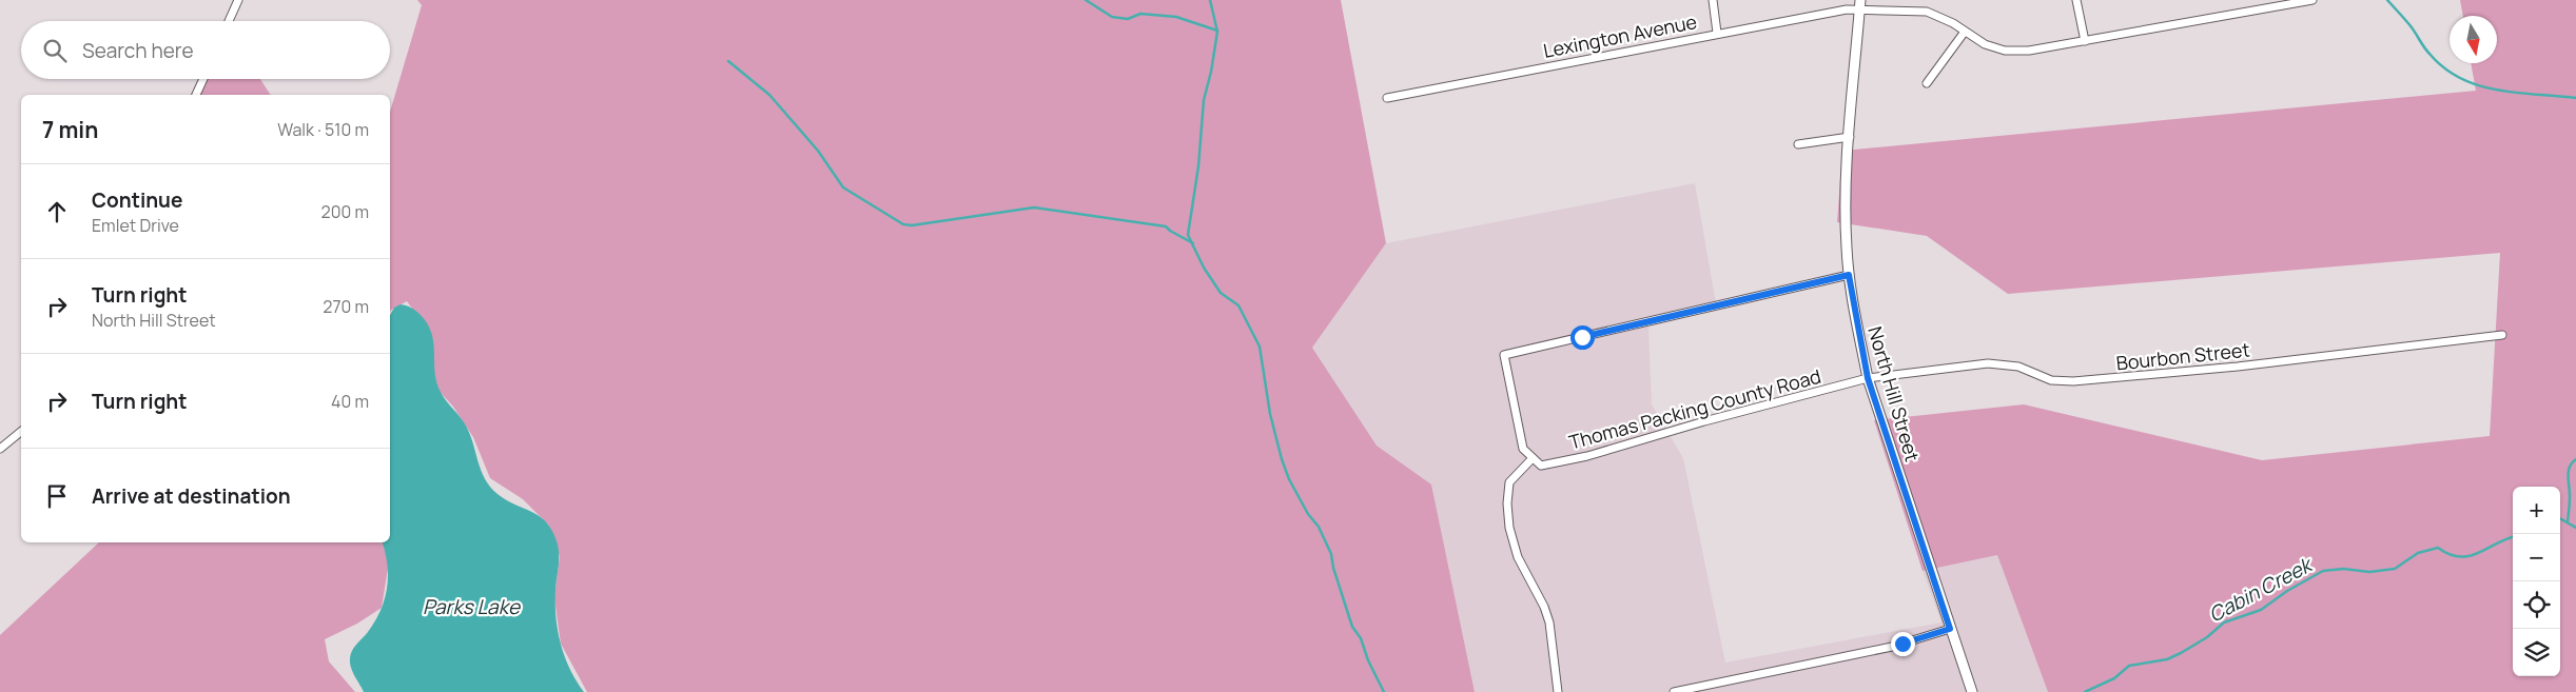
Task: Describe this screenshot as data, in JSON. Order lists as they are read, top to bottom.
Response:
{
  "streets": {
    "street": [
      "Lexington Avenue",
      "Bourbon Street",
      "North Hill Street",
      "Thomas Packing County Road"
    ]
  },
  "crossings": [
    ["Lexington Avenue", "North Hill Street"],
    ["Bourbon Street", "North Hill Street"],
    ["Bourbon Street", "Thomas Packing County Road"],
    ["North Hill Street", "Thomas Packing County Road"]
  ],
  "water": ["Cabin Creek", "Parks Lake"],
  "north": "bottom",
  "page": {
    "search": "Search here",
    "heading": ["7 min", "Walk · 510 m"],
    "list": [
      ["Continue", "Emlet Drive", "200 m"],
      ["Turn right", "North Hill Street", "270 m"],
      ["Turn right", "40 m"],
      "Arrive at destination"
    ],
    "map_buttons": ["+", "−"]
  }
}
